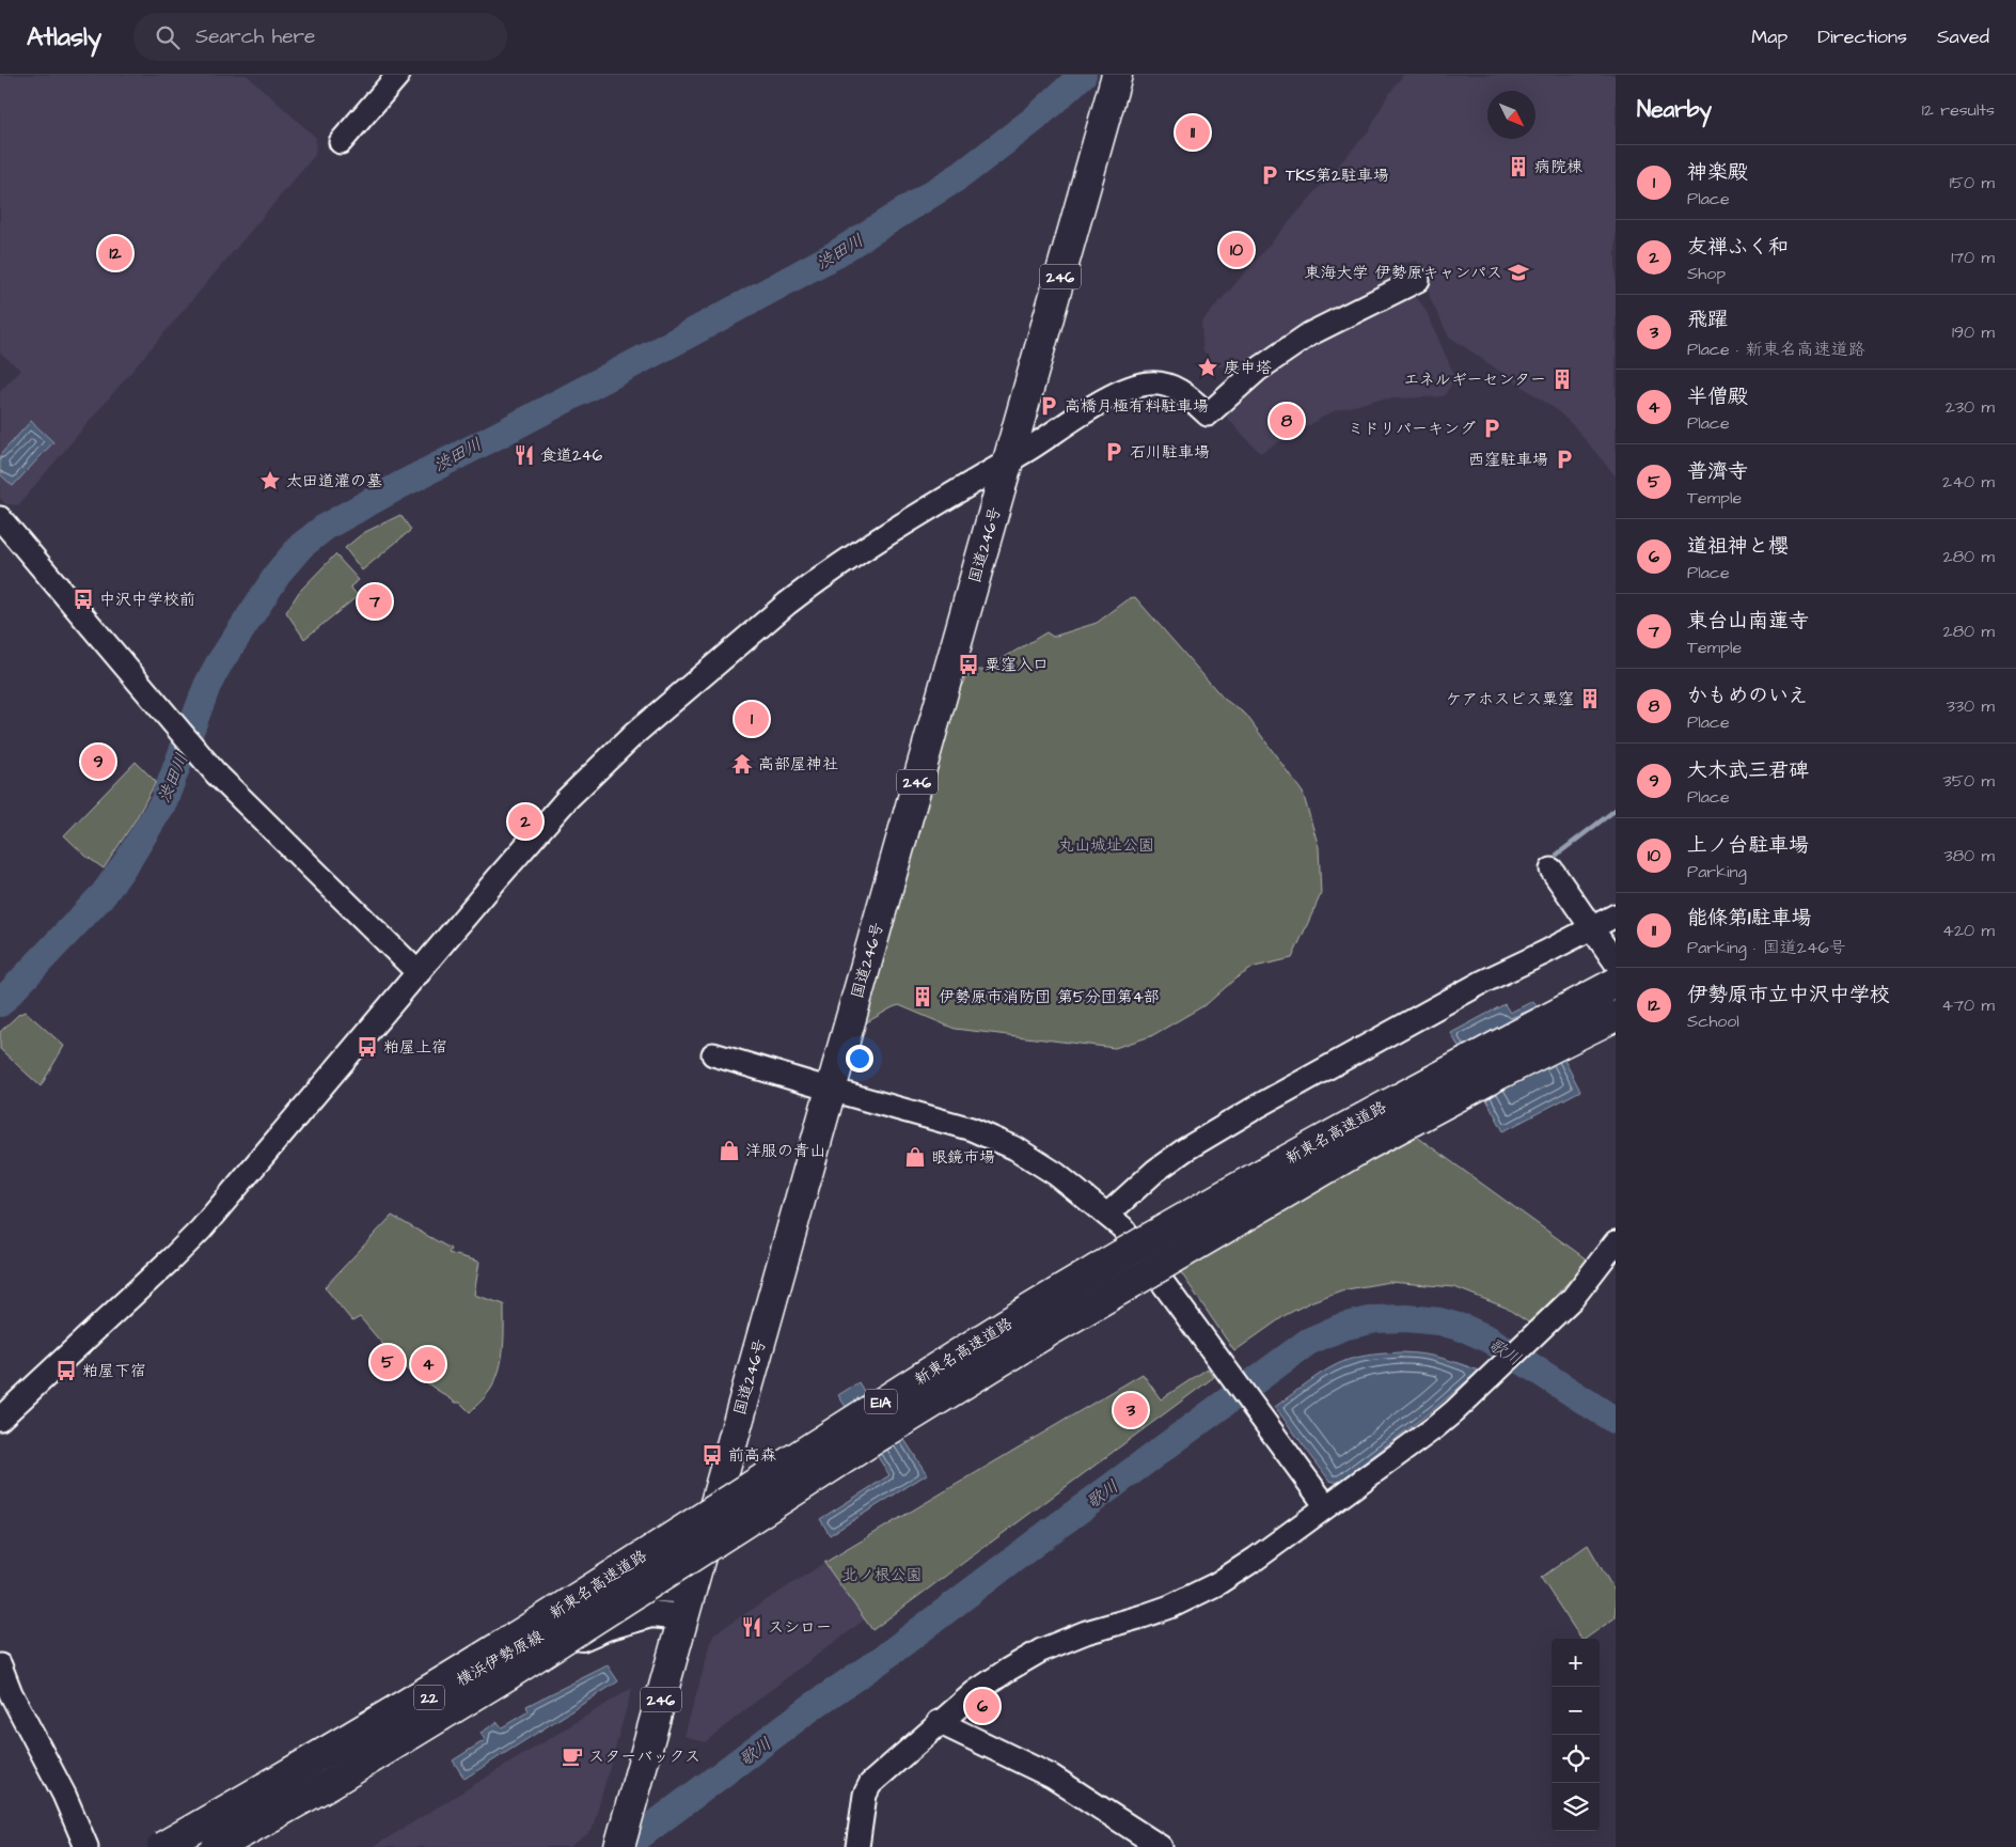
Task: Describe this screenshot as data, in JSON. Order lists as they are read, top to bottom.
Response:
{
  "streets": {
    "highway": [
      "246",
      "国道246号",
      "新東名高速道路",
      "E1A"
    ],
    "main road": ["横浜伊勢原線", "22"]
  },
  "crossings": [
    ["国道246号", "横浜伊勢原線"]
  ],
  "water": ["渋田川", "歌川"],
  "parks": ["丸山城址公園", "北ノ根公園"],
  "places": {
    "building": [
      "病院棟",
      "エネルギーセンター",
      "ケアホスピス粟窪",
      "伊勢原市消防団 第5分団第4部"
    ],
    "parking": [
      "TKS第2駐車場",
      "高橋月極有料駐車場",
      "ミドリパーキング",
      "石川駐車場",
      "西窪駐車場"
    ],
    "school or university": ["東海大学 伊勢原キャンパス"],
    "place": ["庚申塔", "太田道灌の墓"],
    "restaurant": ["食道246", "スシロー"],
    "bus stop": [
      "中沢中学校前",
      "粟窪入口",
      "粕屋上宿",
      "粕屋下宿",
      "前高森"
    ],
    "temple": ["高部屋神社"],
    "shop": ["洋服の青山", "眼鏡市場"],
    "cafe": ["スターバックス"]
  },
  "north": "bottom right",
  "page": {
    "header": "Atlasly",
    "search": "Search here",
    "nav": ["Map", "Directions", "Saved"],
    "heading": ["Nearby", "12 results"],
    "pins": [
      "11",
      "10",
      "12",
      "8",
      "7",
      "1",
      "9",
      "2",
      "5",
      "4",
      "3",
      "6"
    ],
    "list": [
      {
        "mark": "1",
        "name": "神楽殿",
        "note": "Place",
        "value": "150 m"
      },
      {
        "mark": "2",
        "name": "友禅ふく和",
        "note": "Shop",
        "value": "170 m"
      },
      {
        "mark": "3",
        "name": "飛躍",
        "note": "Place · 新東名高速道路",
        "value": "190 m"
      },
      {
        "mark": "4",
        "name": "半僧殿",
        "note": "Place",
        "value": "230 m"
      },
      {
        "mark": "5",
        "name": "普濟寺",
        "note": "Temple",
        "value": "240 m"
      },
      {
        "mark": "6",
        "name": "道祖神と櫻",
        "note": "Place",
        "value": "280 m"
      },
      {
        "mark": "7",
        "name": "東台山南蓮寺",
        "note": "Temple",
        "value": "280 m"
      },
      {
        "mark": "8",
        "name": "かもめのいえ",
        "note": "Place",
        "value": "330 m"
      },
      {
        "mark": "9",
        "name": "大木武三君碑",
        "note": "Place",
        "value": "350 m"
      },
      {
        "mark": "10",
        "name": "上ノ台駐車場",
        "note": "Parking",
        "value": "380 m"
      },
      {
        "mark": "11",
        "name": "能條第1駐車場",
        "note": "Parking · 国道246号",
        "value": "420 m"
      },
      {
        "mark": "12",
        "name": "伊勢原市立中沢中学校",
        "note": "School",
        "value": "470 m"
      }
    ],
    "map_buttons": ["+", "−"]
  }
}
